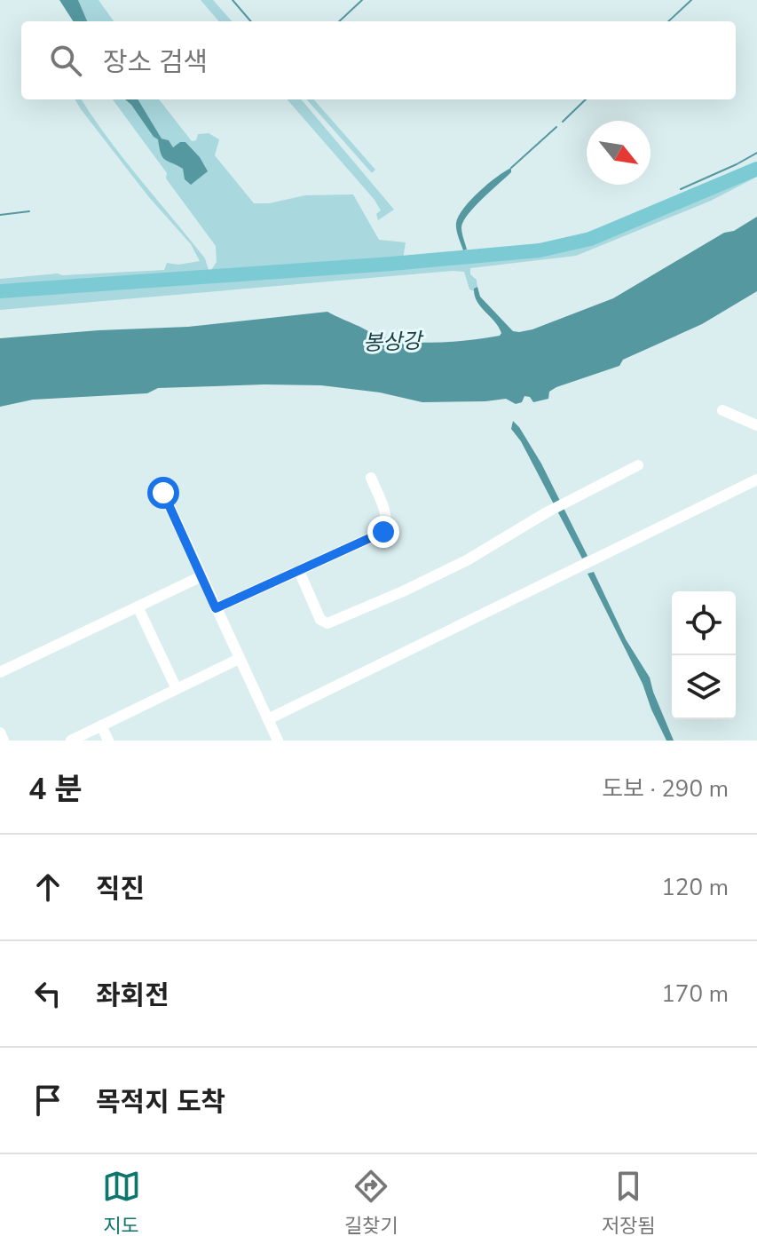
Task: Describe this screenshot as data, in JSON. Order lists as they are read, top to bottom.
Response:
{
  "water": ["봉상강"],
  "north": "bottom right",
  "page": {
    "search": "장소 검색",
    "heading": ["4 분", "도보 · 290 m"],
    "list": [
      ["직진", "120 m"],
      ["좌회전", "170 m"],
      "목적지 도착"
    ],
    "nav": ["지도", "길찾기", "저장됨"]
  }
}
